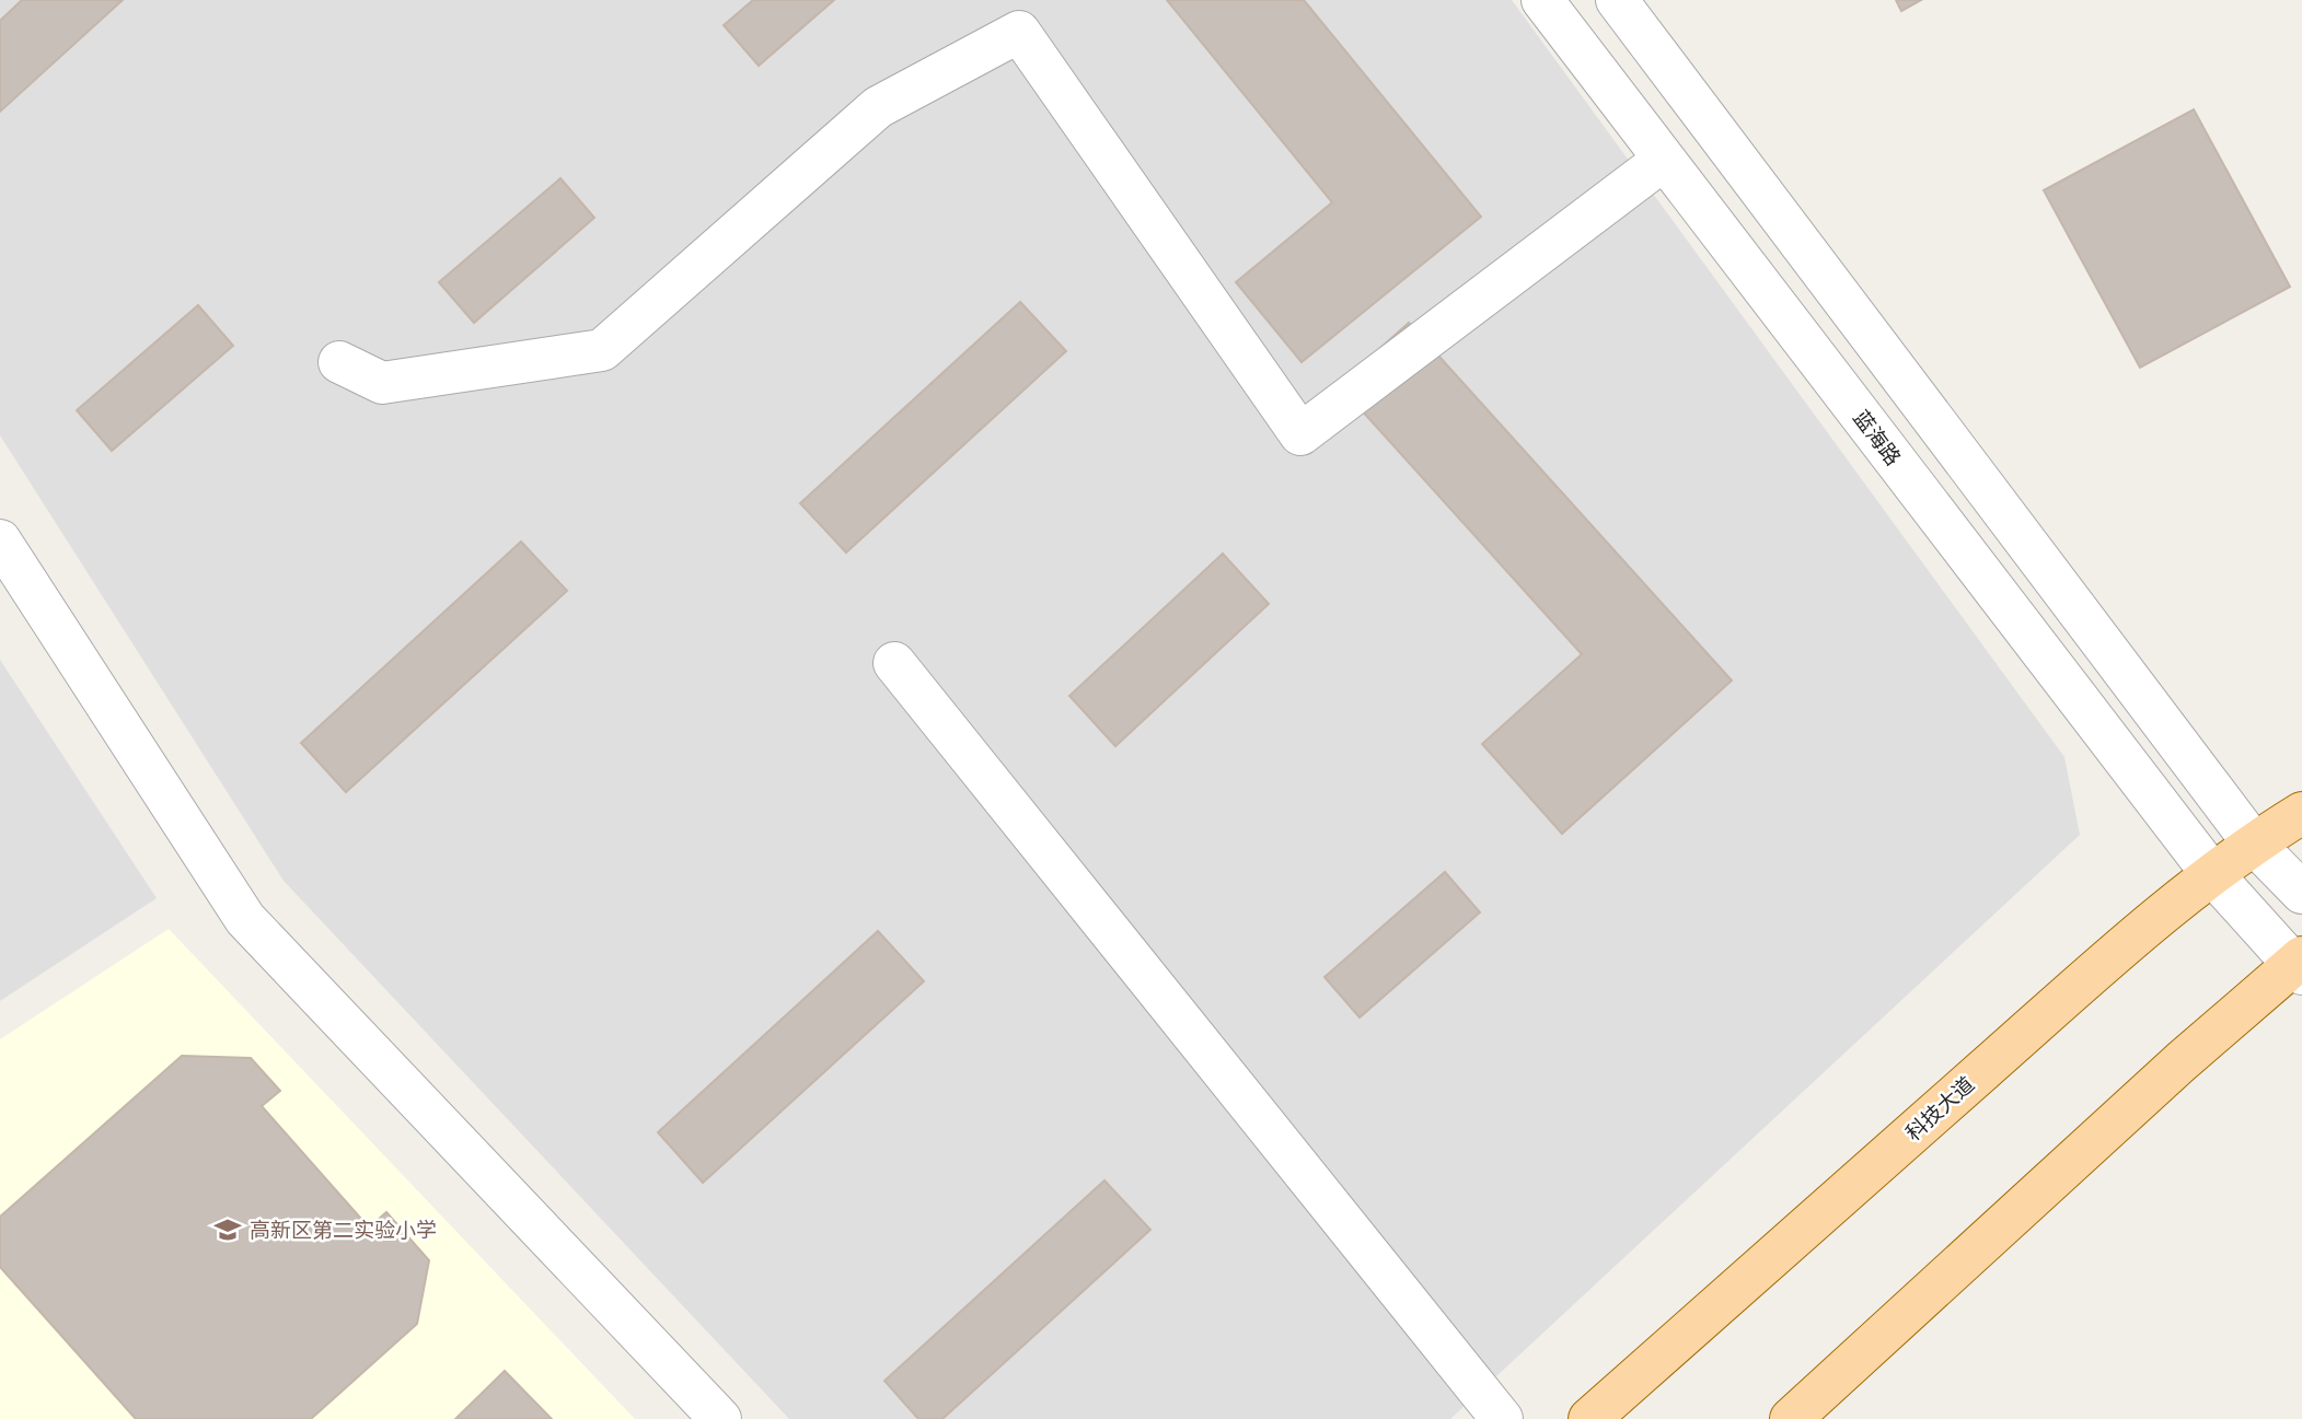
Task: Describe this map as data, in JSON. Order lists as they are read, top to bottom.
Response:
{
  "streets": {
    "main road": ["科技大道"],
    "street": ["蓝海路"]
  },
  "crossings": [
    ["蓝海路", "科技大道"]
  ],
  "places": {
    "school or university": ["高新区第二实验小学"]
  }
}
